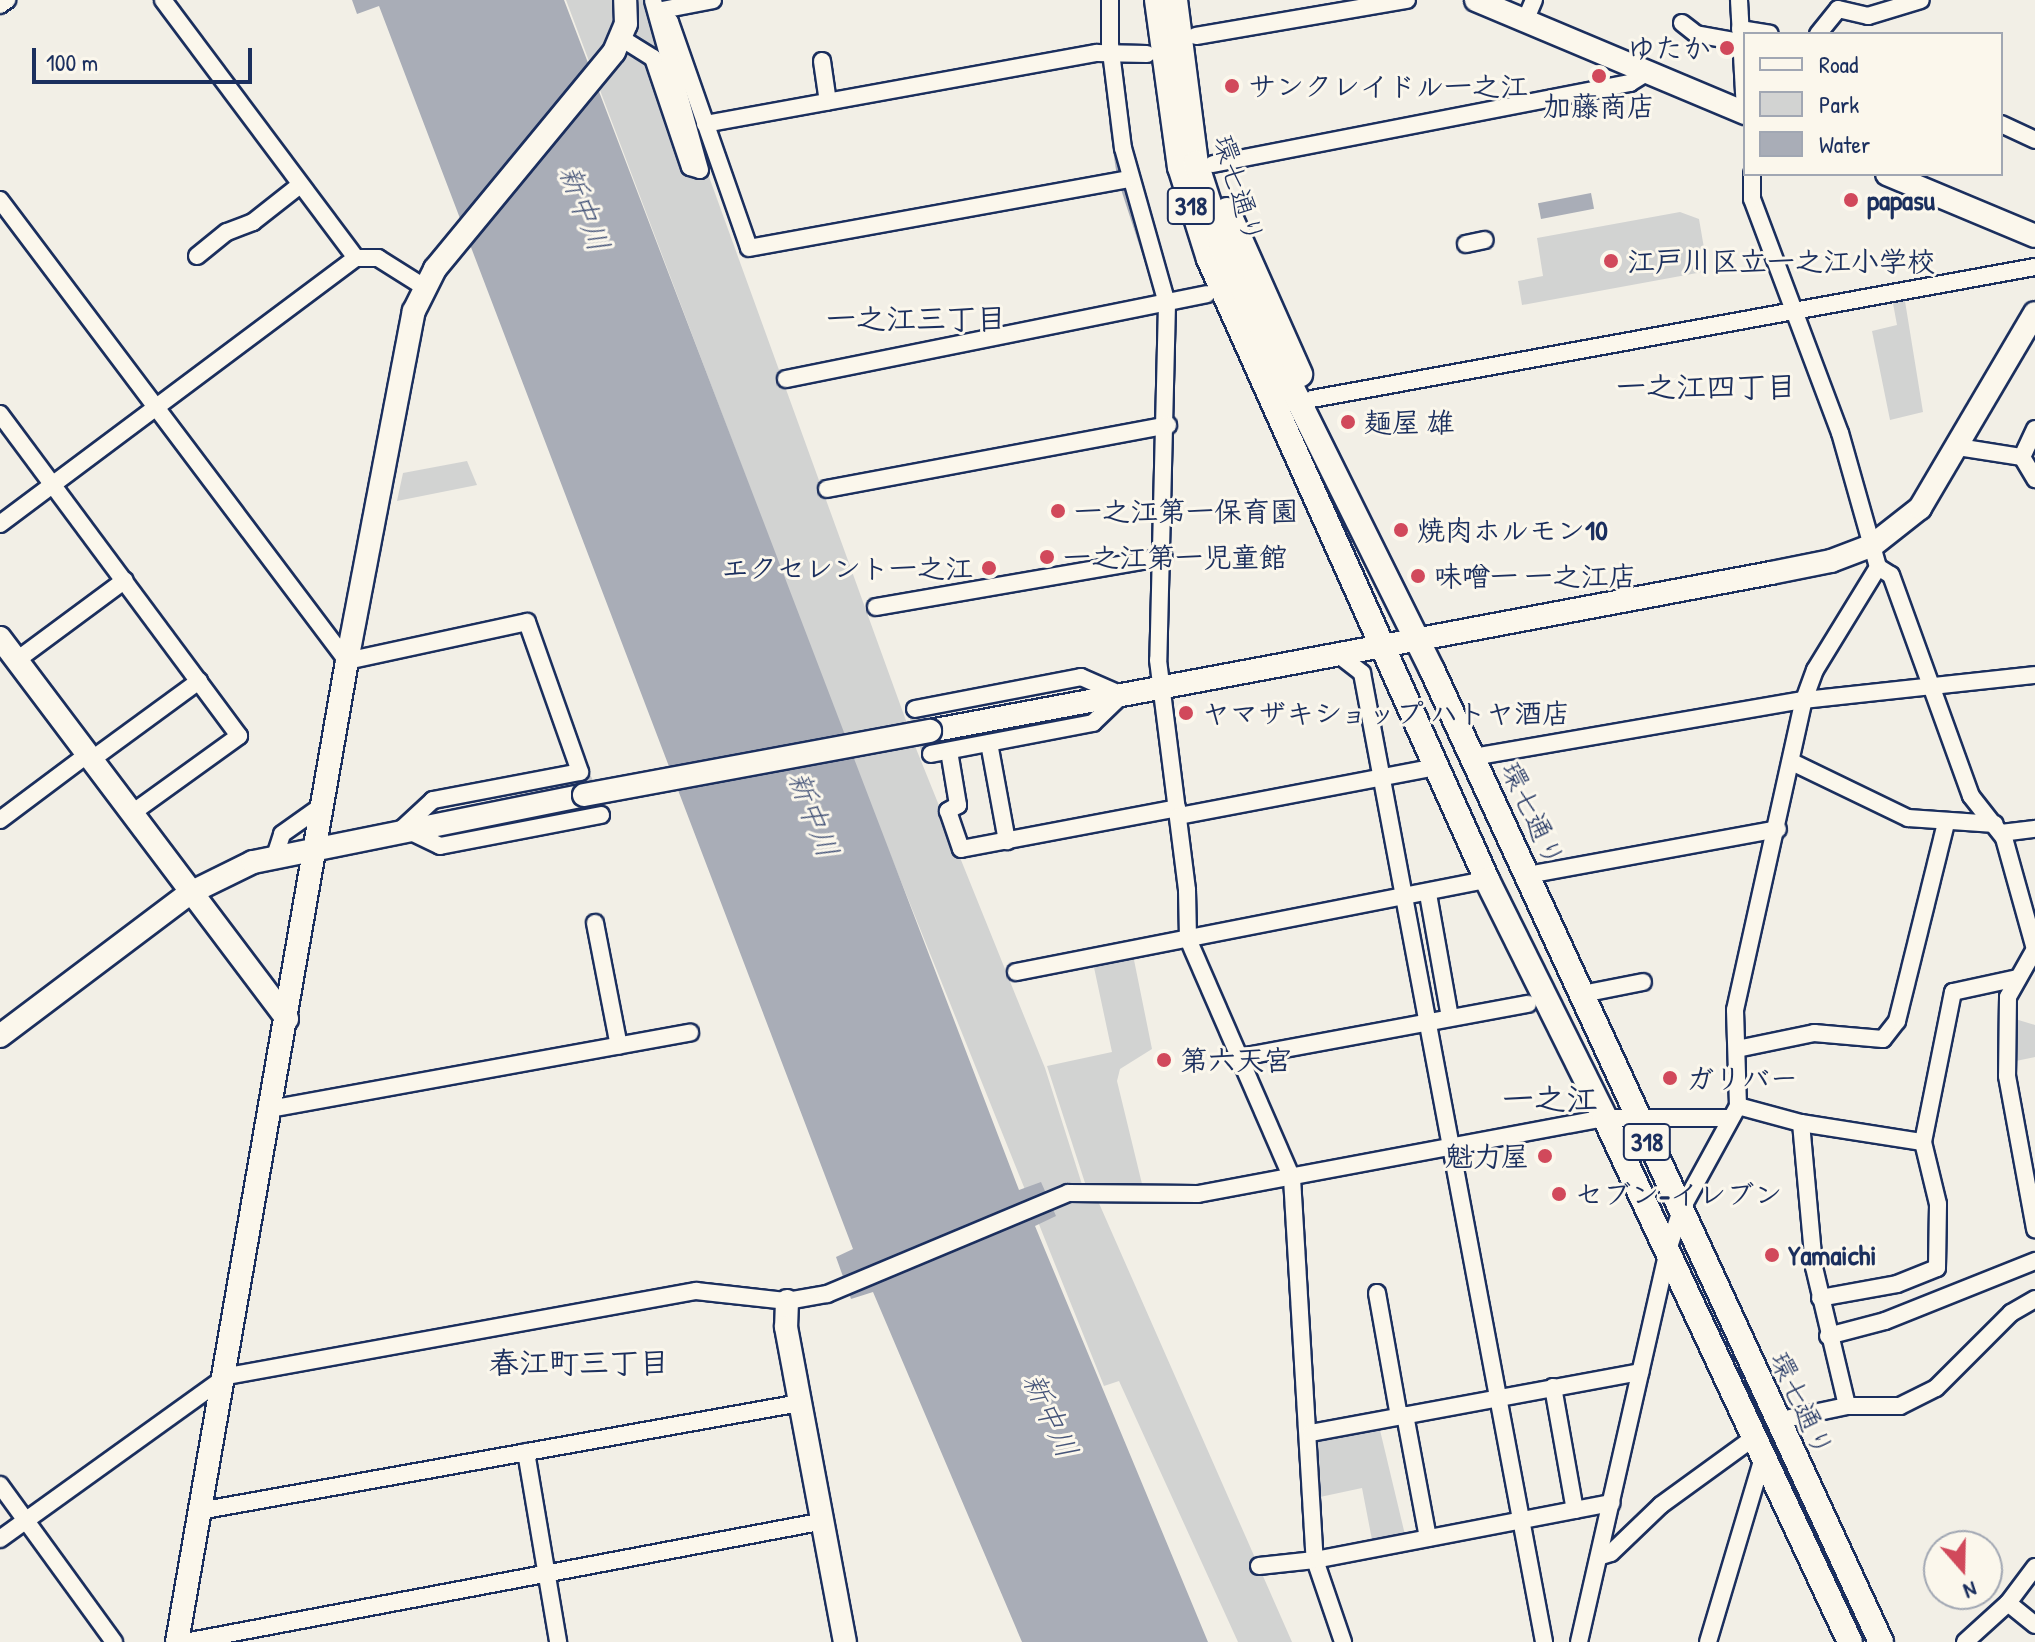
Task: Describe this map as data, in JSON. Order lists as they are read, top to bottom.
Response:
{
  "streets": {
    "main road": ["環七通り", "318"]
  },
  "districts": [
    "一之江三丁目",
    "一之江四丁目",
    "一之江",
    "春江町三丁目"
  ],
  "water": ["新中川"],
  "places": [
    "ゆたか",
    "加藤商店",
    "サンクレイドル一之江",
    "papasu",
    "江戸川区立一之江小学校",
    "麺屋 雄",
    "一之江第一保育園",
    "焼肉ホルモン10",
    "一之江第一児童館",
    "エクセレント一之江",
    "味噌一 一之江店",
    "ヤマザキショップ ハトヤ酒店",
    "第六天宮",
    "ガリバー",
    "魁力屋",
    "セブン-イレブン",
    "Yamaichi"
  ],
  "legend": ["Road", "Park", "Water"],
  "scale_bar": "100 m",
  "north": "bottom"
}
